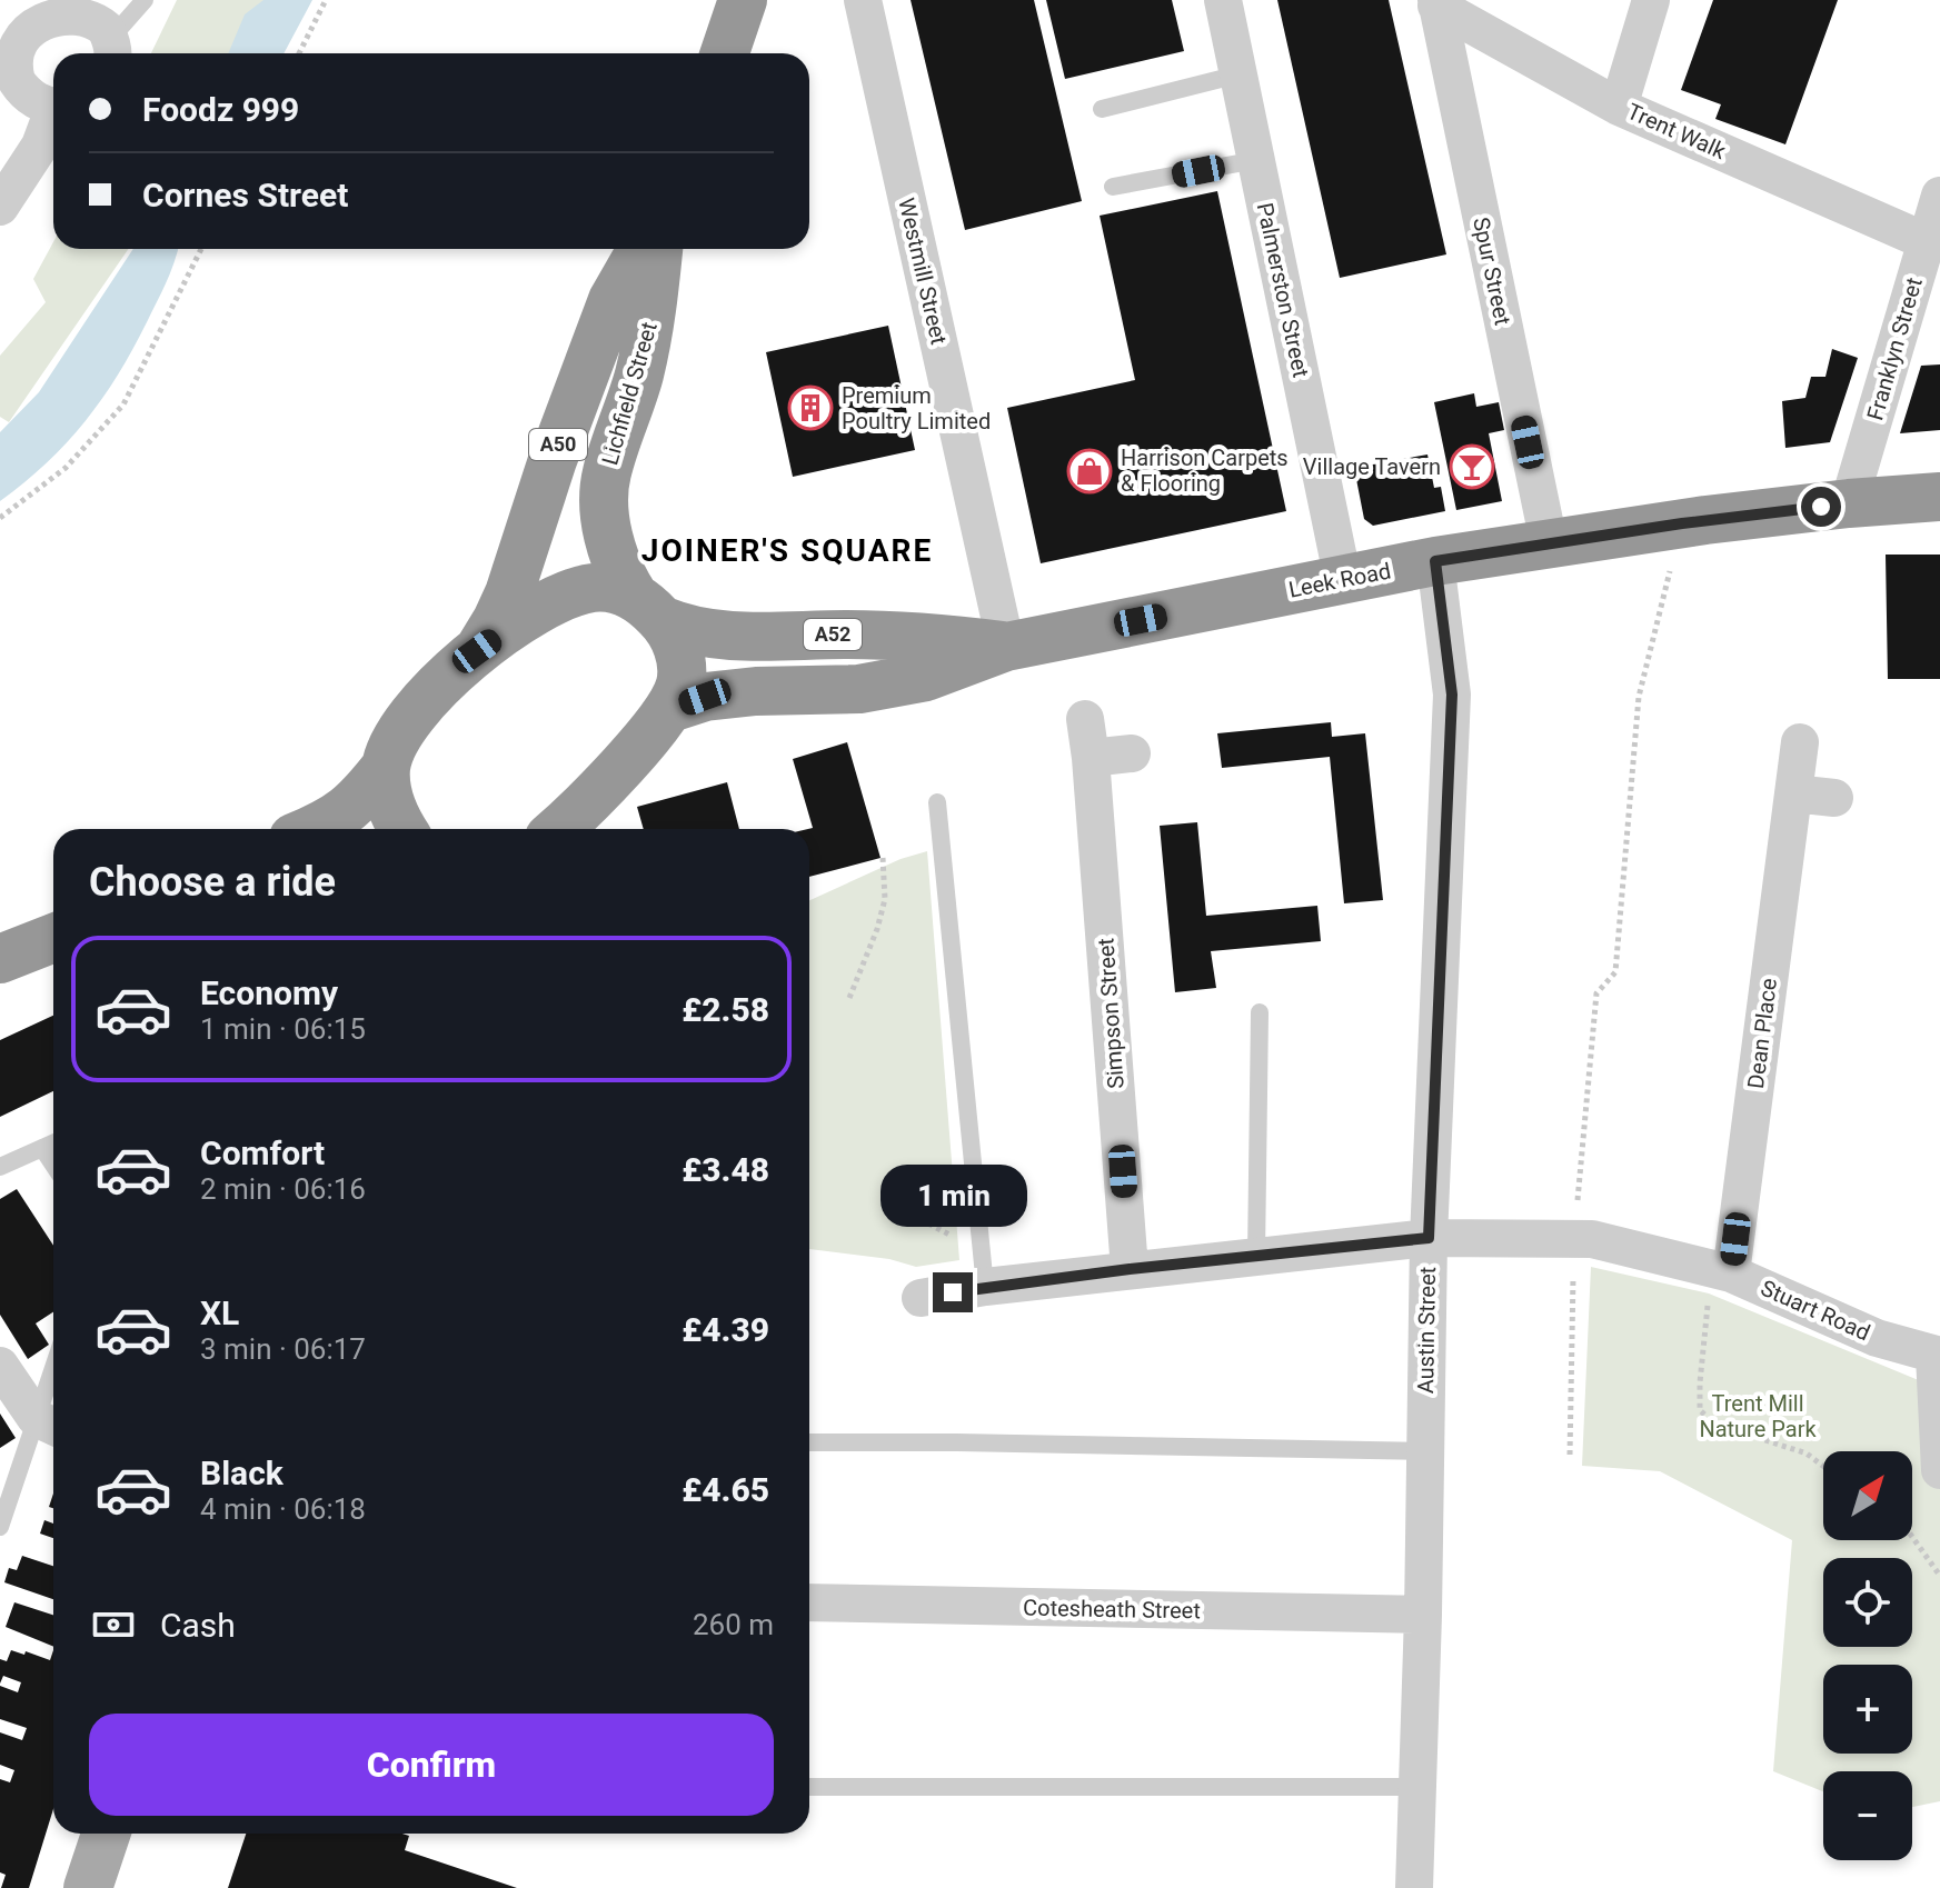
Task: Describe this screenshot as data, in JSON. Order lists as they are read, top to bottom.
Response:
{
  "streets": {
    "highway": [
      "Lichfield Street",
      "A50",
      "Leek Road",
      "A52"
    ],
    "street": [
      "Trent Walk",
      "Westmill Street",
      "Spur Street",
      "Palmerston Street",
      "Franklyn Street",
      "Simpson Street",
      "Dean Place",
      "Stuart Road",
      "Austin Street",
      "Cotesheath Street"
    ]
  },
  "crossings": [
    ["Trent Walk", "Spur Street"],
    ["Trent Walk", "Franklyn Street"],
    ["Westmill Street", "Leek Road"],
    ["Spur Street", "Leek Road"],
    ["Palmerston Street", "Leek Road"],
    ["Franklyn Street", "Leek Road"],
    ["Lichfield Street", "Leek Road"],
    ["Lichfield Street", "A52"],
    ["Leek Road", "A52"],
    ["Leek Road", "Austin Street"],
    ["Simpson Street", "Stuart Road"],
    ["Dean Place", "Stuart Road"],
    ["Stuart Road", "Austin Street"],
    ["Austin Street", "Cotesheath Street"]
  ],
  "districts": ["JOINER'S SQUARE"],
  "parks": ["Trent Mill Nature Park"],
  "places": {
    "building": ["Premium Poultry Limited"],
    "bar": ["Village Tavern"],
    "shop": ["Harrison Carpets & Flooring"]
  },
  "north": "top right",
  "page": {
    "banner": ["Foodz 999", "Cornes Street"],
    "heading": "Choose a ride",
    "list": [
      {
        "name": "Economy",
        "note": "1 min · 06:15",
        "value": "£2.58"
      },
      {
        "name": "Comfort",
        "note": "2 min · 06:16",
        "value": "£3.48"
      },
      {
        "name": "XL",
        "note": "3 min · 06:17",
        "value": "£4.39"
      },
      {
        "name": "Black",
        "note": "4 min · 06:18",
        "value": "£4.65"
      }
    ],
    "bubble": "1 min",
    "map_buttons": ["+", "−"],
    "pay": ["Cash", "260 m"],
    "buttons": "Confirm"
  }
}
